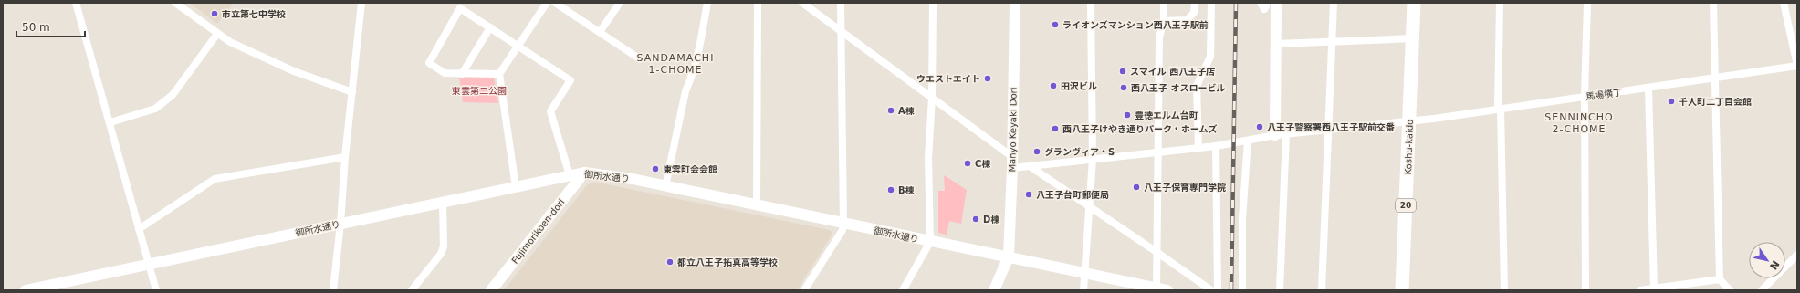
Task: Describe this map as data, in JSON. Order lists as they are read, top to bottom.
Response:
{
  "streets": {
    "highway": ["Koshu-kaido", "20"],
    "street": [
      "馬場横丁",
      "Manyo Keyaki Dori",
      "御所水通り",
      "Fujimorikoen-dori"
    ]
  },
  "crossings": [
    ["馬場横丁", "Manyo Keyaki Dori"],
    ["馬場横丁", "Koshu-kaido"],
    ["Manyo Keyaki Dori", "御所水通り"],
    ["御所水通り", "Fujimorikoen-dori"]
  ],
  "districts": ["SANDAMACHI 1-CHOME", "SENNINCHO 2-CHOME"],
  "parks": ["東雲第二公園"],
  "places": [
    "市立第七中学校",
    "ライオンズマンション西八王子駅前",
    "スマイル 西八王子店",
    "ウエストエイト",
    "田沢ビル",
    "西八王子 オスロービル",
    "千人町二丁目会館",
    "A棟",
    "豊徳エルム台町",
    "八王子警察署西八王子駅前交番",
    "西八王子けやき通りパーク・ホームズ",
    "グランヴィア・S",
    "C棟",
    "東雲町会会館",
    "八王子保育専門学院",
    "B棟",
    "八王子台町郵便局",
    "D棟",
    "都立八王子拓真高等学校"
  ],
  "scale_bar": "50 m",
  "north": "bottom right"
}
